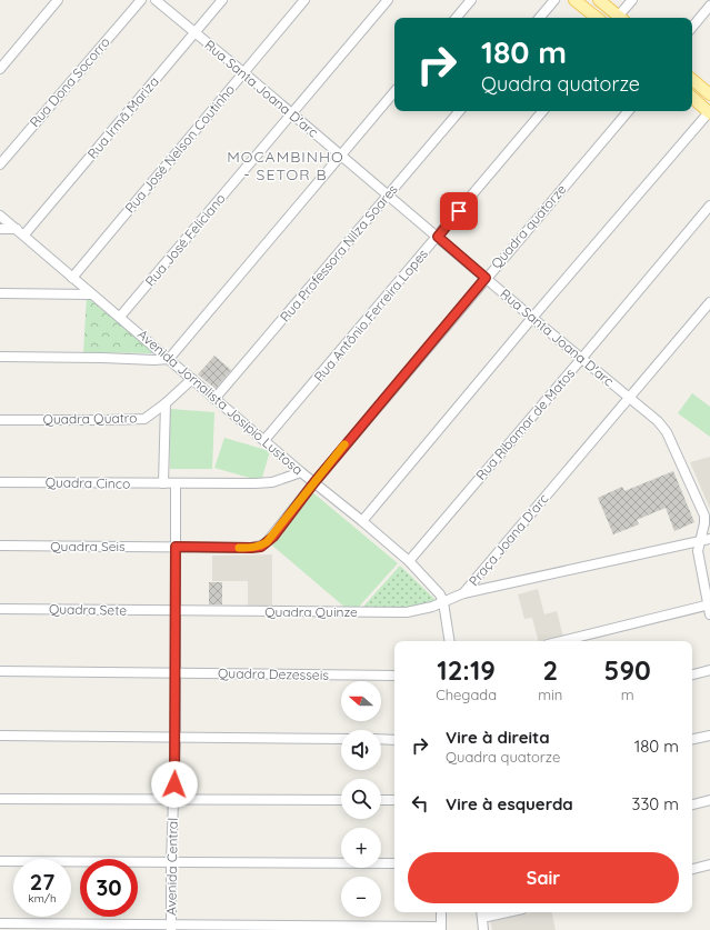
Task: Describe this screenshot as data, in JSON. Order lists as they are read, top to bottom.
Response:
{
  "streets": {
    "street": [
      "Rua Dona Socorro",
      "Rua Santa Joana D'arc",
      "Rua Irmã Mariza",
      "Rua José Nelson Coutinho",
      "Quadra quatorze",
      "Rua José Feliciano",
      "Rua Professora Nilza Soares",
      "Rua Antônio Ferreira Lopes",
      "Avenida Jornalista Josípio Lustosa",
      "Quadra Quatro",
      "Rua Ribamar de Matos",
      "Quadra Cinco",
      "Praça Joana D'arc",
      "Quadra Seis",
      "Quadra Sete",
      "Quadra Quinze",
      "Quadra Dezesseis",
      "Avenida Central"
    ]
  },
  "crossings": [
    ["Rua Santa Joana D'arc", "Rua Irmã Mariza"],
    ["Rua Santa Joana D'arc", "Rua José Nelson Coutinho"],
    ["Rua Santa Joana D'arc", "Quadra quatorze"],
    ["Rua Santa Joana D'arc", "Rua José Feliciano"],
    ["Rua Santa Joana D'arc", "Rua Professora Nilza Soares"],
    ["Rua Santa Joana D'arc", "Rua Antônio Ferreira Lopes"],
    ["Rua Santa Joana D'arc", "Rua Ribamar de Matos"],
    ["Rua Santa Joana D'arc", "Praça Joana D'arc"],
    ["Rua Irmã Mariza", "Avenida Jornalista Josípio Lustosa"],
    ["Rua José Nelson Coutinho", "Avenida Jornalista Josípio Lustosa"],
    ["Quadra quatorze", "Avenida Jornalista Josípio Lustosa"],
    ["Quadra quatorze", "Quadra Seis"],
    ["Quadra quatorze", "Avenida Central"],
    ["Rua José Feliciano", "Avenida Jornalista Josípio Lustosa"],
    ["Rua Professora Nilza Soares", "Avenida Jornalista Josípio Lustosa"],
    ["Rua Antônio Ferreira Lopes", "Avenida Jornalista Josípio Lustosa"],
    ["Avenida Jornalista Josípio Lustosa", "Quadra Quatro"],
    ["Avenida Jornalista Josípio Lustosa", "Rua Ribamar de Matos"],
    ["Avenida Jornalista Josípio Lustosa", "Quadra Quinze"],
    ["Quadra Cinco", "Avenida Central"],
    ["Praça Joana D'arc", "Quadra Quinze"],
    ["Quadra Seis", "Avenida Central"],
    ["Quadra Sete", "Quadra Quinze"],
    ["Quadra Sete", "Avenida Central"],
    ["Quadra Quinze", "Avenida Central"],
    ["Quadra Dezesseis", "Avenida Central"]
  ],
  "districts": ["MOCAMBINHO - SETOR B"],
  "north": "left",
  "page": {
    "turn": ["180 m", "Quadra quatorze"],
    "eta": [
      "12:19",
      "Chegada",
      "2",
      "min",
      "590",
      "m"
    ],
    "map_buttons": ["+", "−"],
    "list": [
      {
        "name": "Vire à direita",
        "note": "Quadra quatorze",
        "value": "180 m"
      },
      {
        "name": "Vire à esquerda",
        "value": "330 m"
      }
    ],
    "buttons": "Sair",
    "speed": "27 km/h",
    "limit": "30"
  }
}
